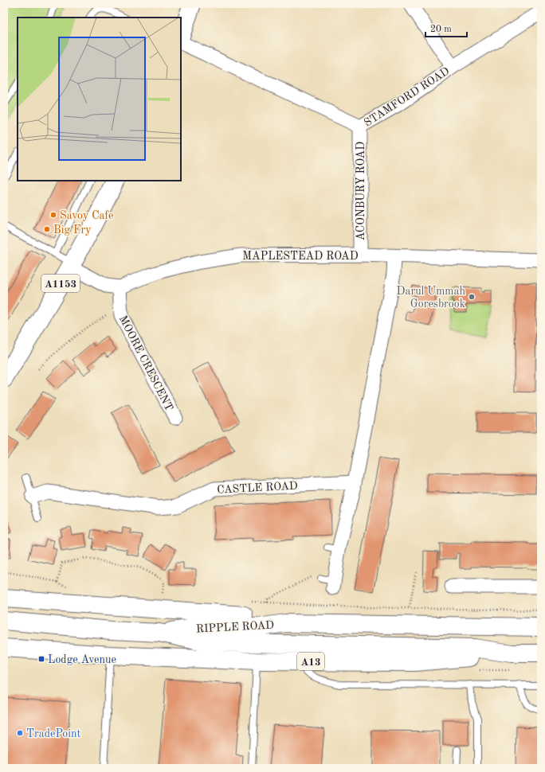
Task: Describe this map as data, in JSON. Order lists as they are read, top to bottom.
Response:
{
  "streets": {
    "main road": ["A1153", "RIPPLE ROAD", "A13"],
    "street": [
      "STAMFORD ROAD",
      "ACONBURY ROAD",
      "MAPLESTEAD ROAD",
      "MOORE CRESCENT",
      "CASTLE ROAD"
    ]
  },
  "crossings": [
    ["STAMFORD ROAD", "ACONBURY ROAD"],
    ["ACONBURY ROAD", "MAPLESTEAD ROAD"],
    ["MAPLESTEAD ROAD", "MOORE CRESCENT"],
    ["RIPPLE ROAD", "A13"]
  ],
  "places": {
    "other": [
      "Savoy Cafe",
      "Big Fry",
      "Darul Ummah Goresbrook",
      "TradePoint"
    ],
    "transit": ["Lodge Avenue"]
  },
  "scale_bar": "20 m"
}
